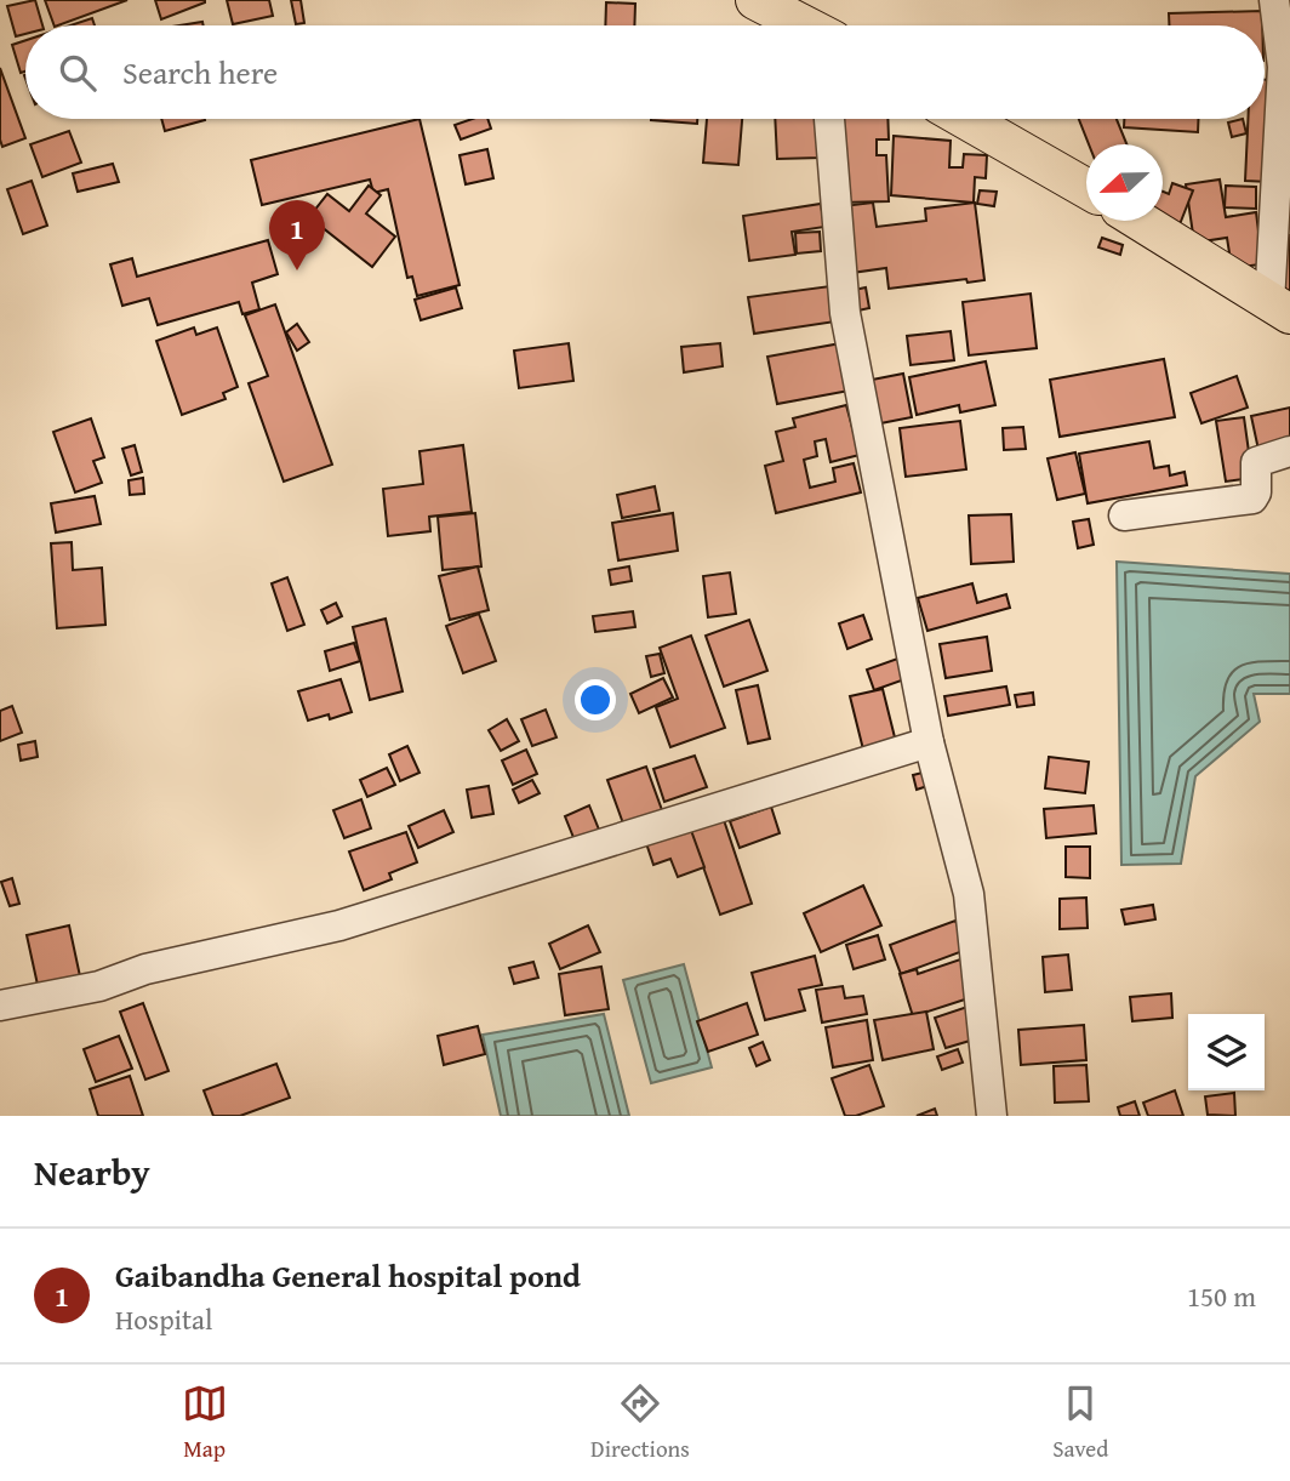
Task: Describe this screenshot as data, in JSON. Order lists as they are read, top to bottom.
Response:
{
  "north": "left",
  "page": {
    "search": "Search here",
    "pins": "1",
    "heading": "Nearby",
    "list": [
      {
        "mark": "1",
        "name": "Gaibandha General hospital pond",
        "note": "Hospital",
        "value": "150 m"
      }
    ],
    "nav": ["Map", "Directions", "Saved"]
  }
}
